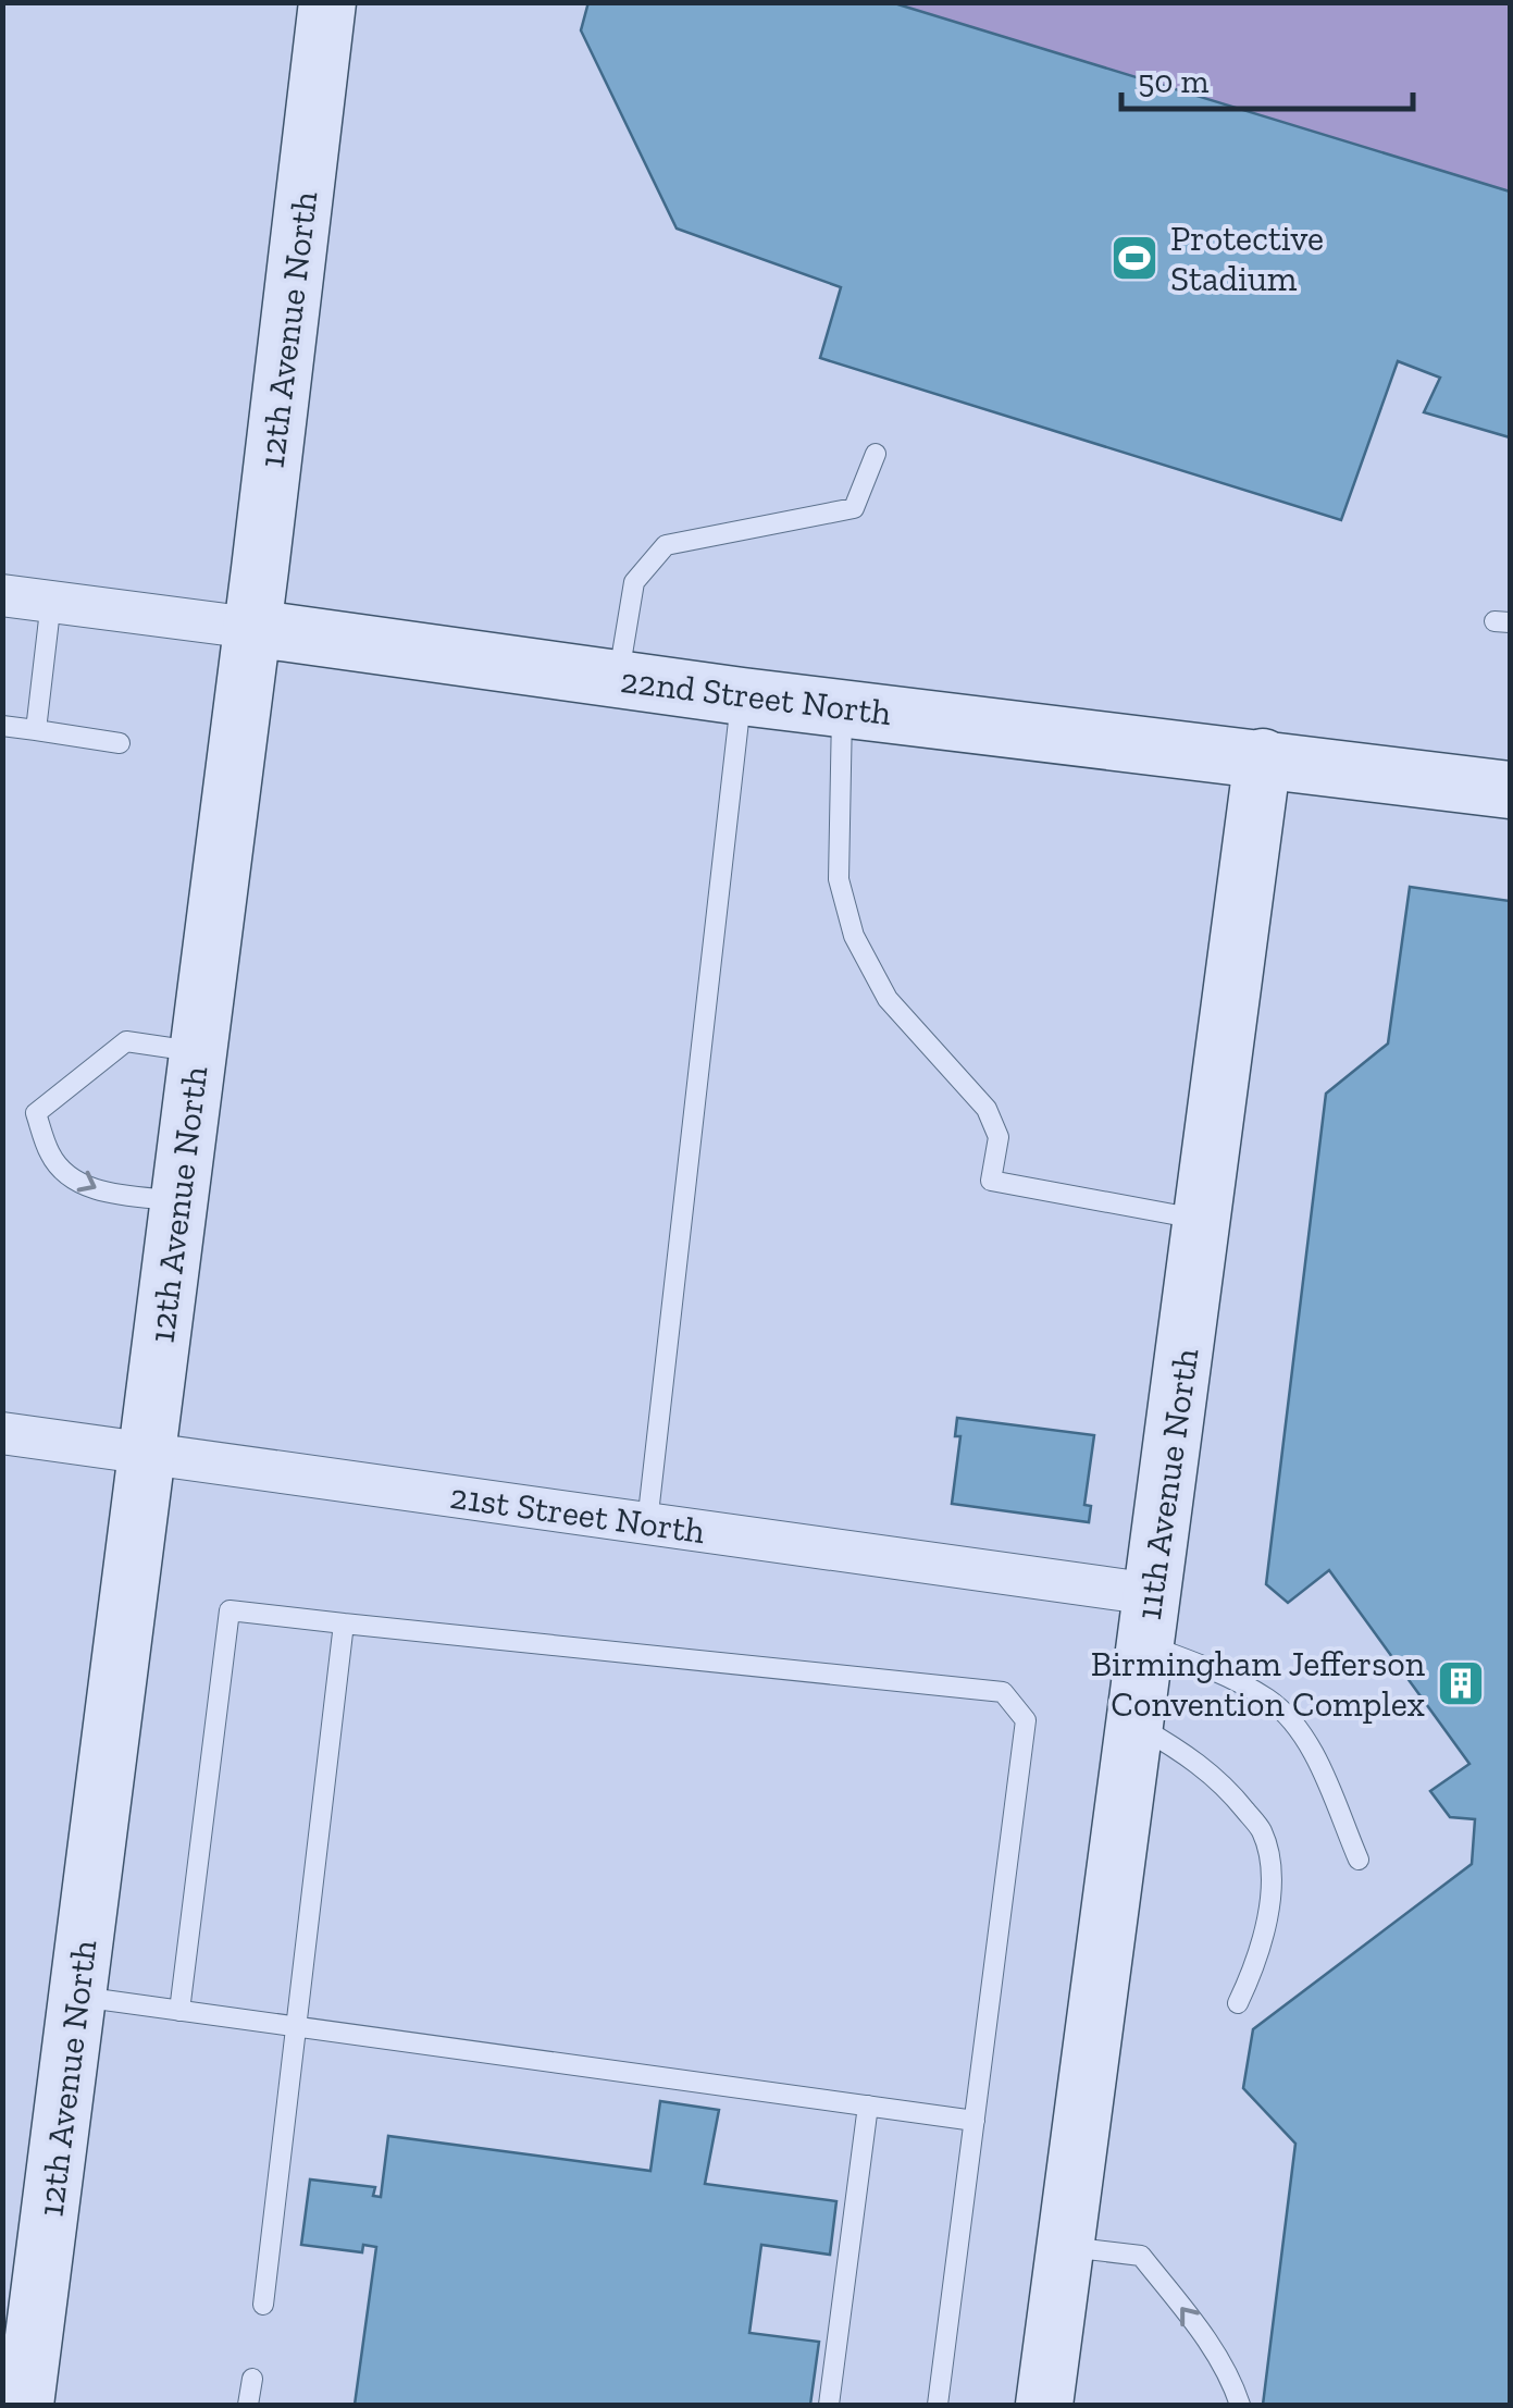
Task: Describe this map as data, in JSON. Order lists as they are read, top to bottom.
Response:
{
  "streets": {
    "street": [
      "12th Avenue North",
      "22nd Street North",
      "11th Avenue North",
      "21st Street North"
    ]
  },
  "crossings": [
    ["12th Avenue North", "22nd Street North"],
    ["12th Avenue North", "21st Street North"],
    ["22nd Street North", "11th Avenue North"],
    ["11th Avenue North", "21st Street North"]
  ],
  "places": {
    "sports": ["Protective Stadium"],
    "building": ["Birmingham Jefferson Convention Complex"]
  },
  "scale_bar": "50 m"
}
